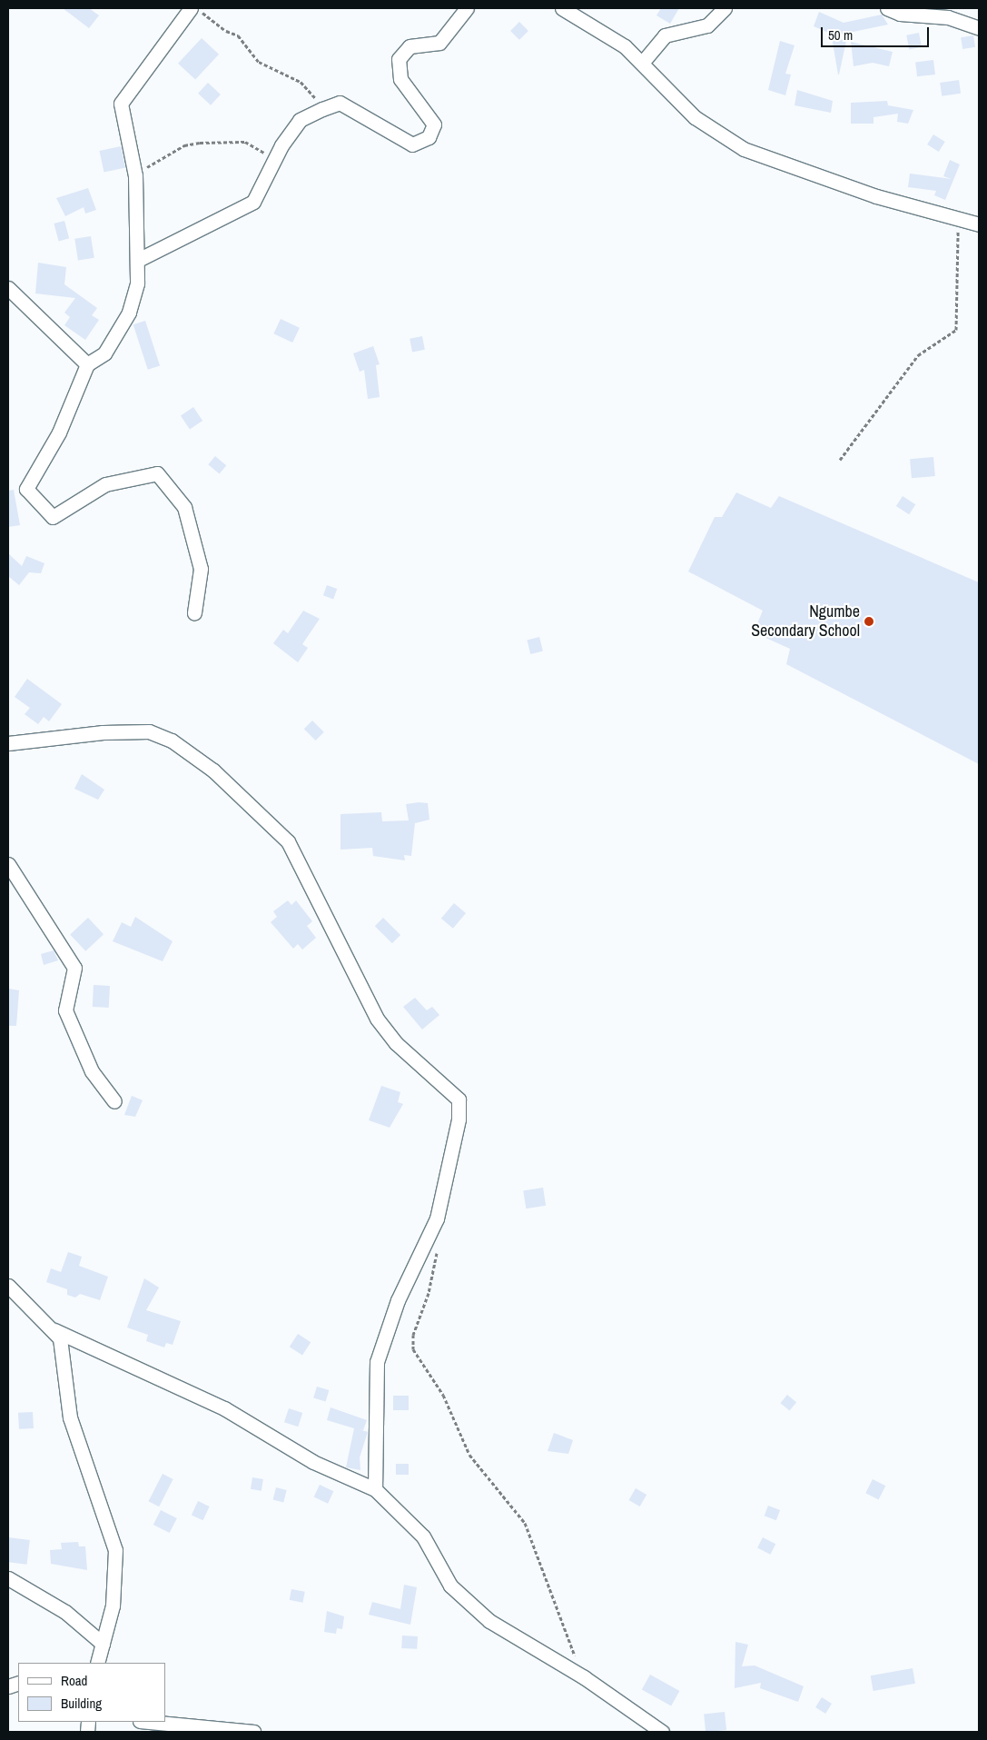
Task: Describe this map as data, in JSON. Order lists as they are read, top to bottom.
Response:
{
  "places": ["Ngumbe Secondary School"],
  "legend": ["Road", "Building"],
  "scale_bar": "50 m"
}
